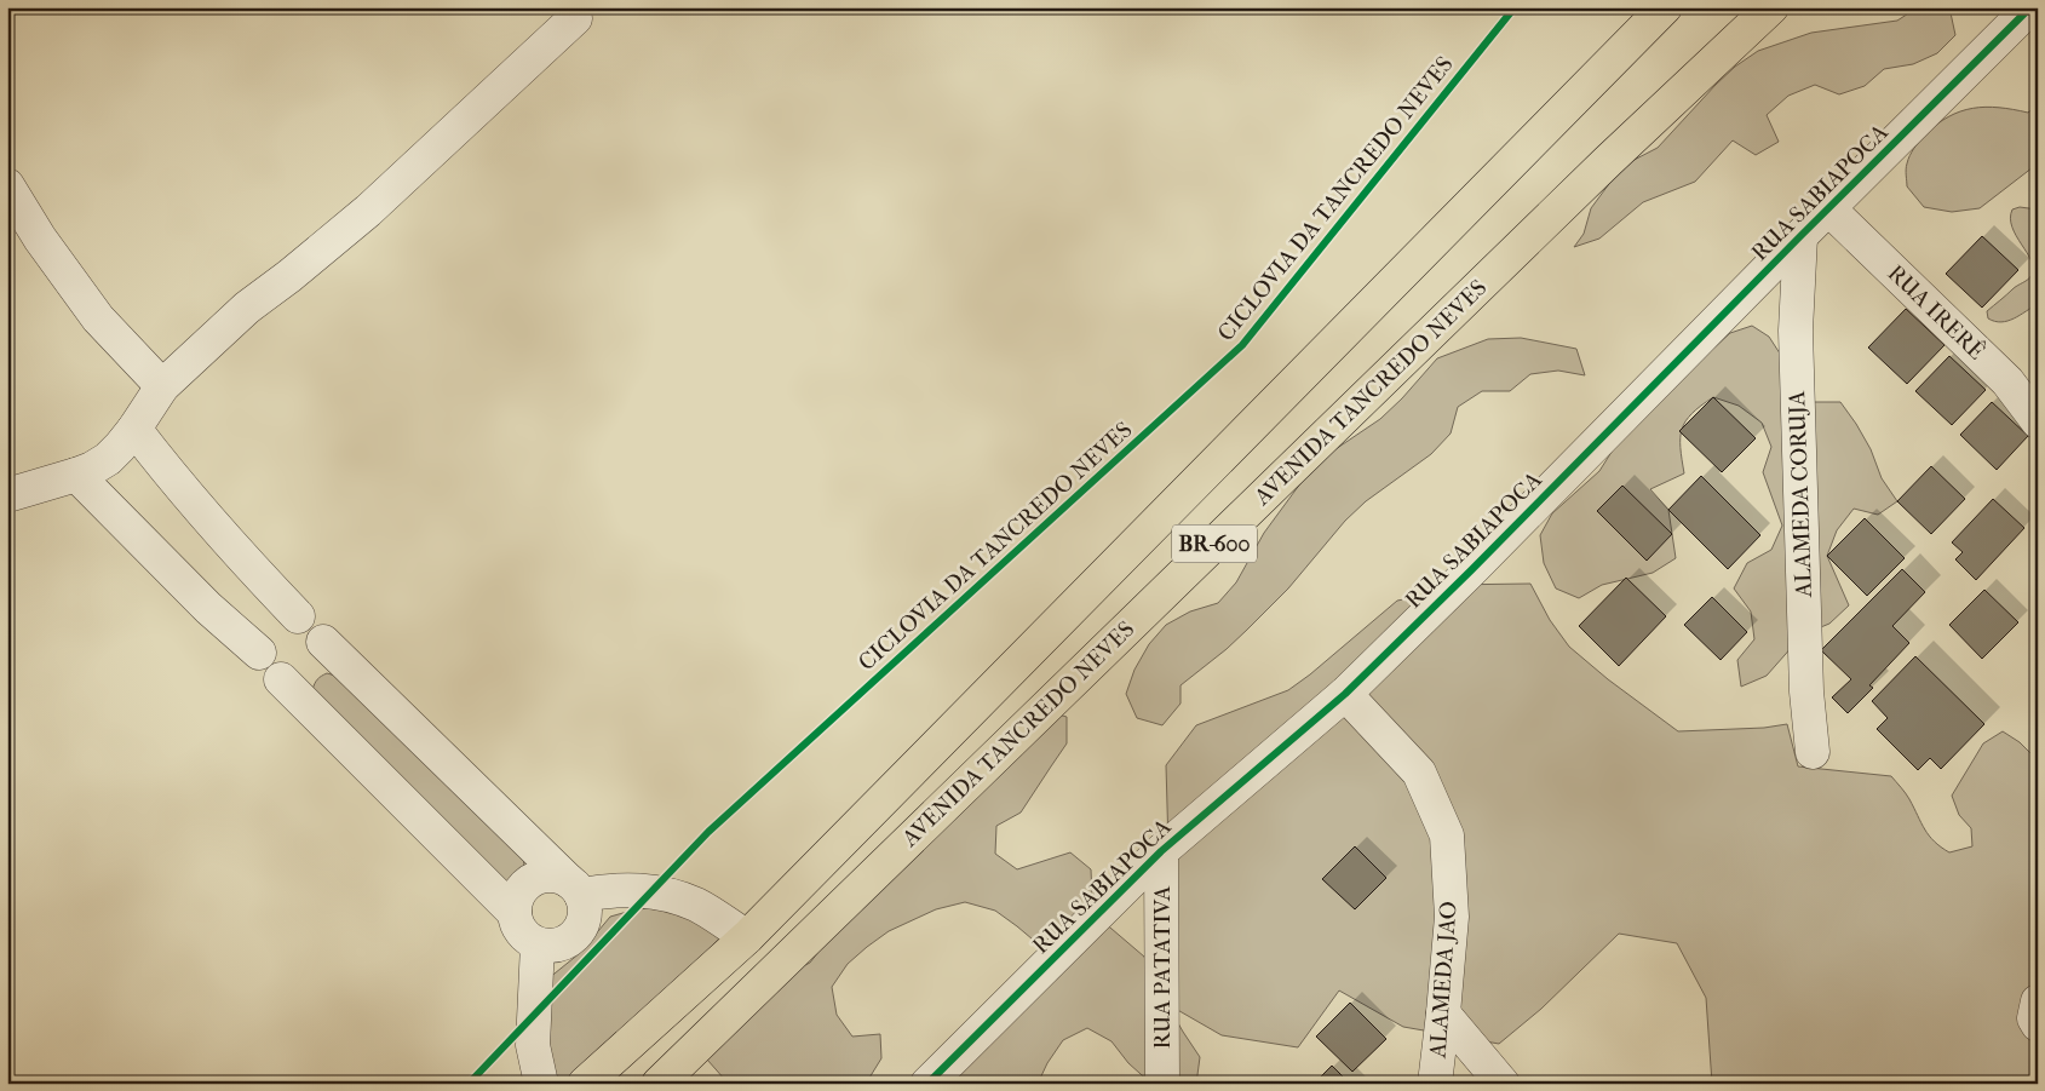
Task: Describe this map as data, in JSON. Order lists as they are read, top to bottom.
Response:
{
  "streets": {
    "main road": ["AVENIDA TANCREDO NEVES", "BR-600"],
    "street": [
      "RUA SABIAPOCA",
      "RUA IRERÊ",
      "ALAMEDA CORUJA",
      "RUA PATATIVA",
      "ALAMEDA JAO"
    ],
    "cycle path": ["CICLOVIA DA TANCREDO NEVES"]
  },
  "crossings": [
    ["RUA SABIAPOCA", "RUA IRERÊ"],
    ["RUA SABIAPOCA", "ALAMEDA CORUJA"],
    ["RUA SABIAPOCA", "RUA PATATIVA"],
    ["RUA SABIAPOCA", "ALAMEDA JAO"]
  ]
}
